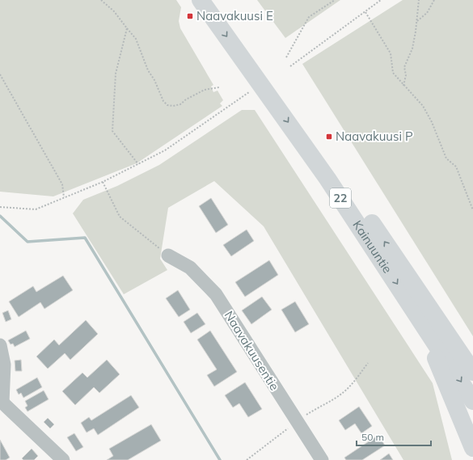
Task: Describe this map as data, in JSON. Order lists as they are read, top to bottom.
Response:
{
  "streets": {
    "highway": ["22", "Kainuuntie"],
    "street": ["Naavakuusentie"]
  },
  "places": {
    "transit": ["Naavakuusi E", "Naavakuusi P"]
  },
  "scale_bar": "50 m"
}
